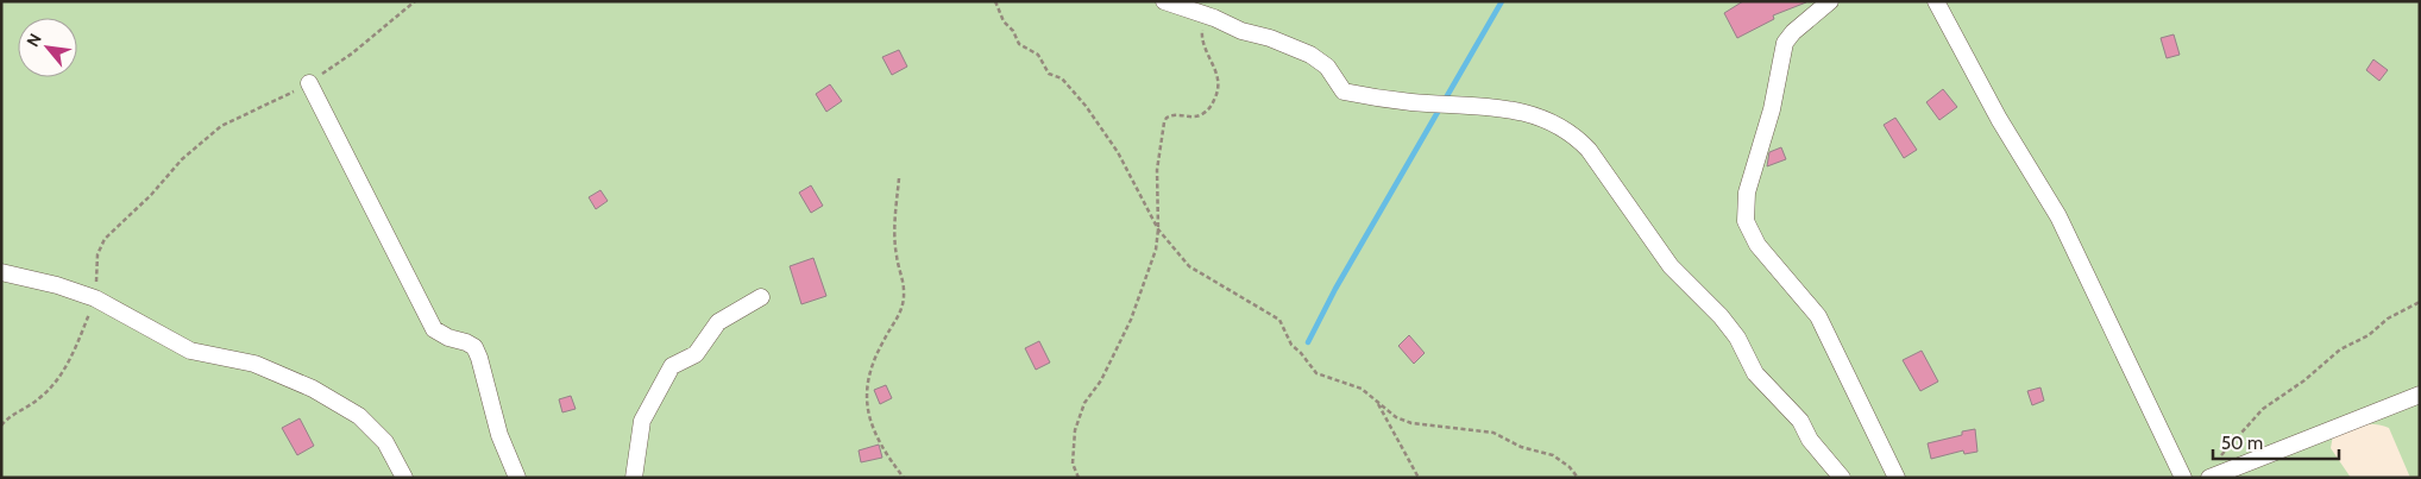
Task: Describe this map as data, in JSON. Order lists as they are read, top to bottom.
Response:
{
  "scale_bar": "50 m",
  "north": "top left"
}
